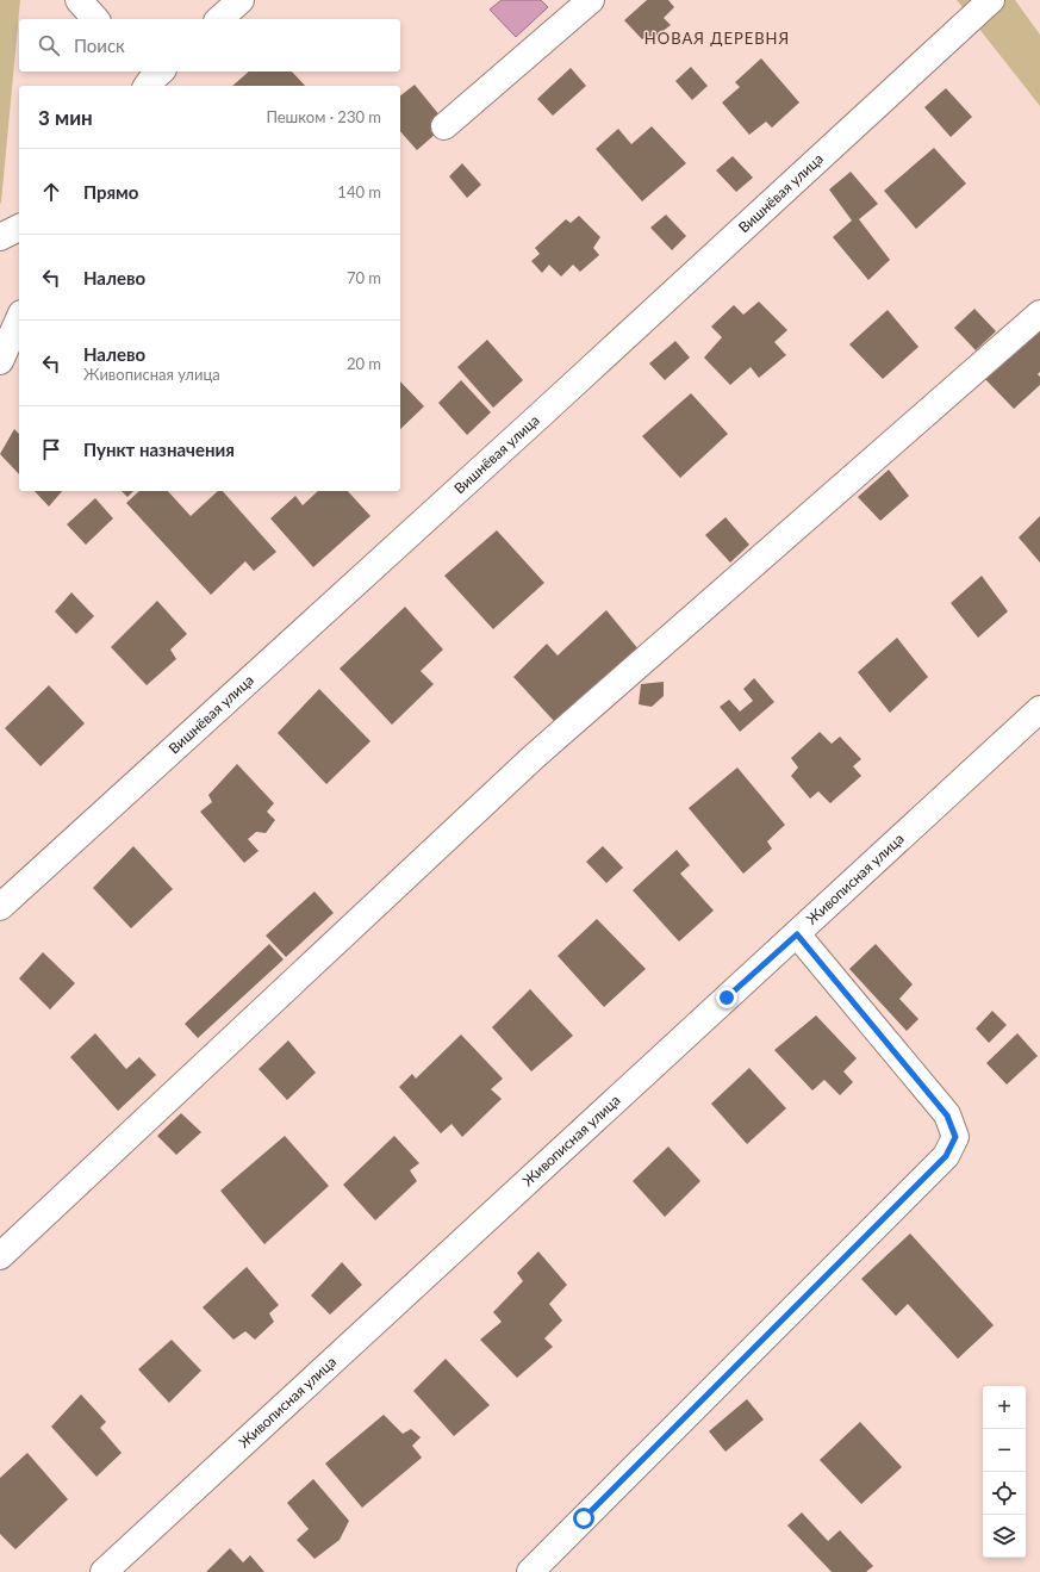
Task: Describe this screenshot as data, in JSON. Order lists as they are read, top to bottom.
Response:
{
  "streets": {
    "street": ["Вишнёвая улица", "Живописная улица"]
  },
  "districts": ["НОВАЯ ДЕРЕВНЯ"],
  "page": {
    "search": "Поиск",
    "heading": ["3 мин", "Пешком · 230 m"],
    "list": [
      ["Прямо", "140 m"],
      ["Налево", "70 m"],
      ["Налево", "Живописная улица", "20 m"],
      "Пункт назначения"
    ],
    "map_buttons": ["+", "−"]
  }
}
